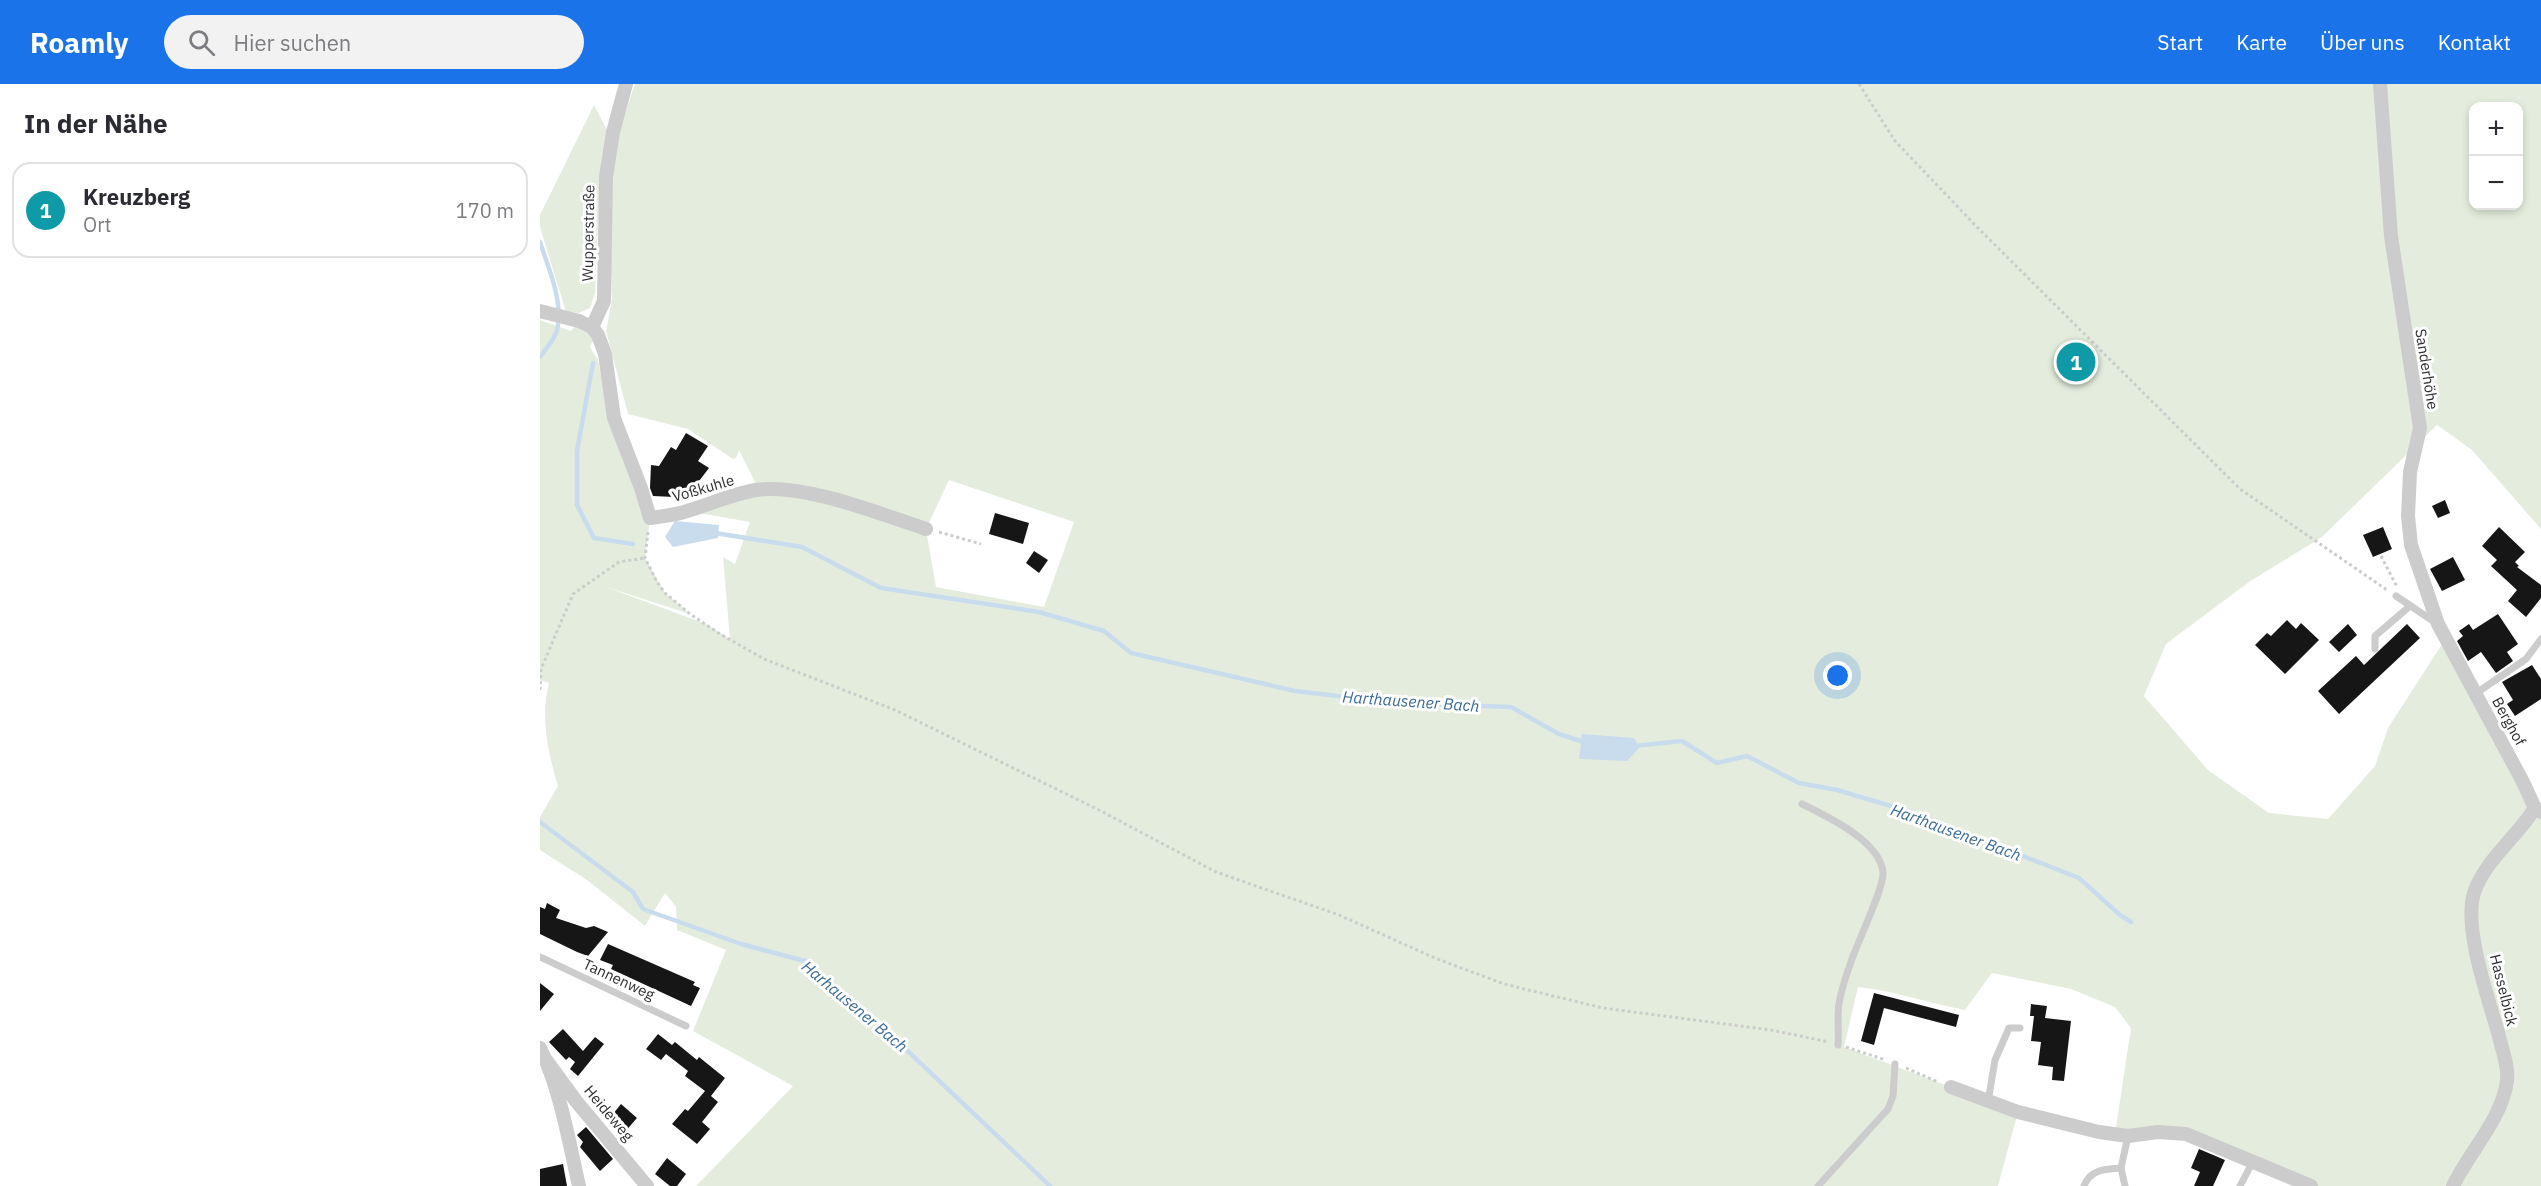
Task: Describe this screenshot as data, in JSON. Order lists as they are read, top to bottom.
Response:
{
  "streets": {
    "street": [
      "Wupperstraße",
      "Sanderhöhe",
      "Voßkuhle",
      "Berghof",
      "Hasselbick",
      "Heideweg"
    ],
    "lane": ["Tannenweg"]
  },
  "crossings": [
    ["Sanderhöhe", "Berghof"],
    ["Berghof", "Hasselbick"]
  ],
  "water": ["Harthausener Bach", "Harhausener Bach"],
  "page": {
    "header": "Roamly",
    "search": "Hier suchen",
    "nav": [
      "Start",
      "Karte",
      "Über uns",
      "Kontakt"
    ],
    "heading": "In der Nähe",
    "map_buttons": ["+", "−"],
    "list": [
      {
        "mark": "1",
        "name": "Kreuzberg",
        "note": "Ort",
        "value": "170 m"
      }
    ],
    "pins": "1"
  }
}
